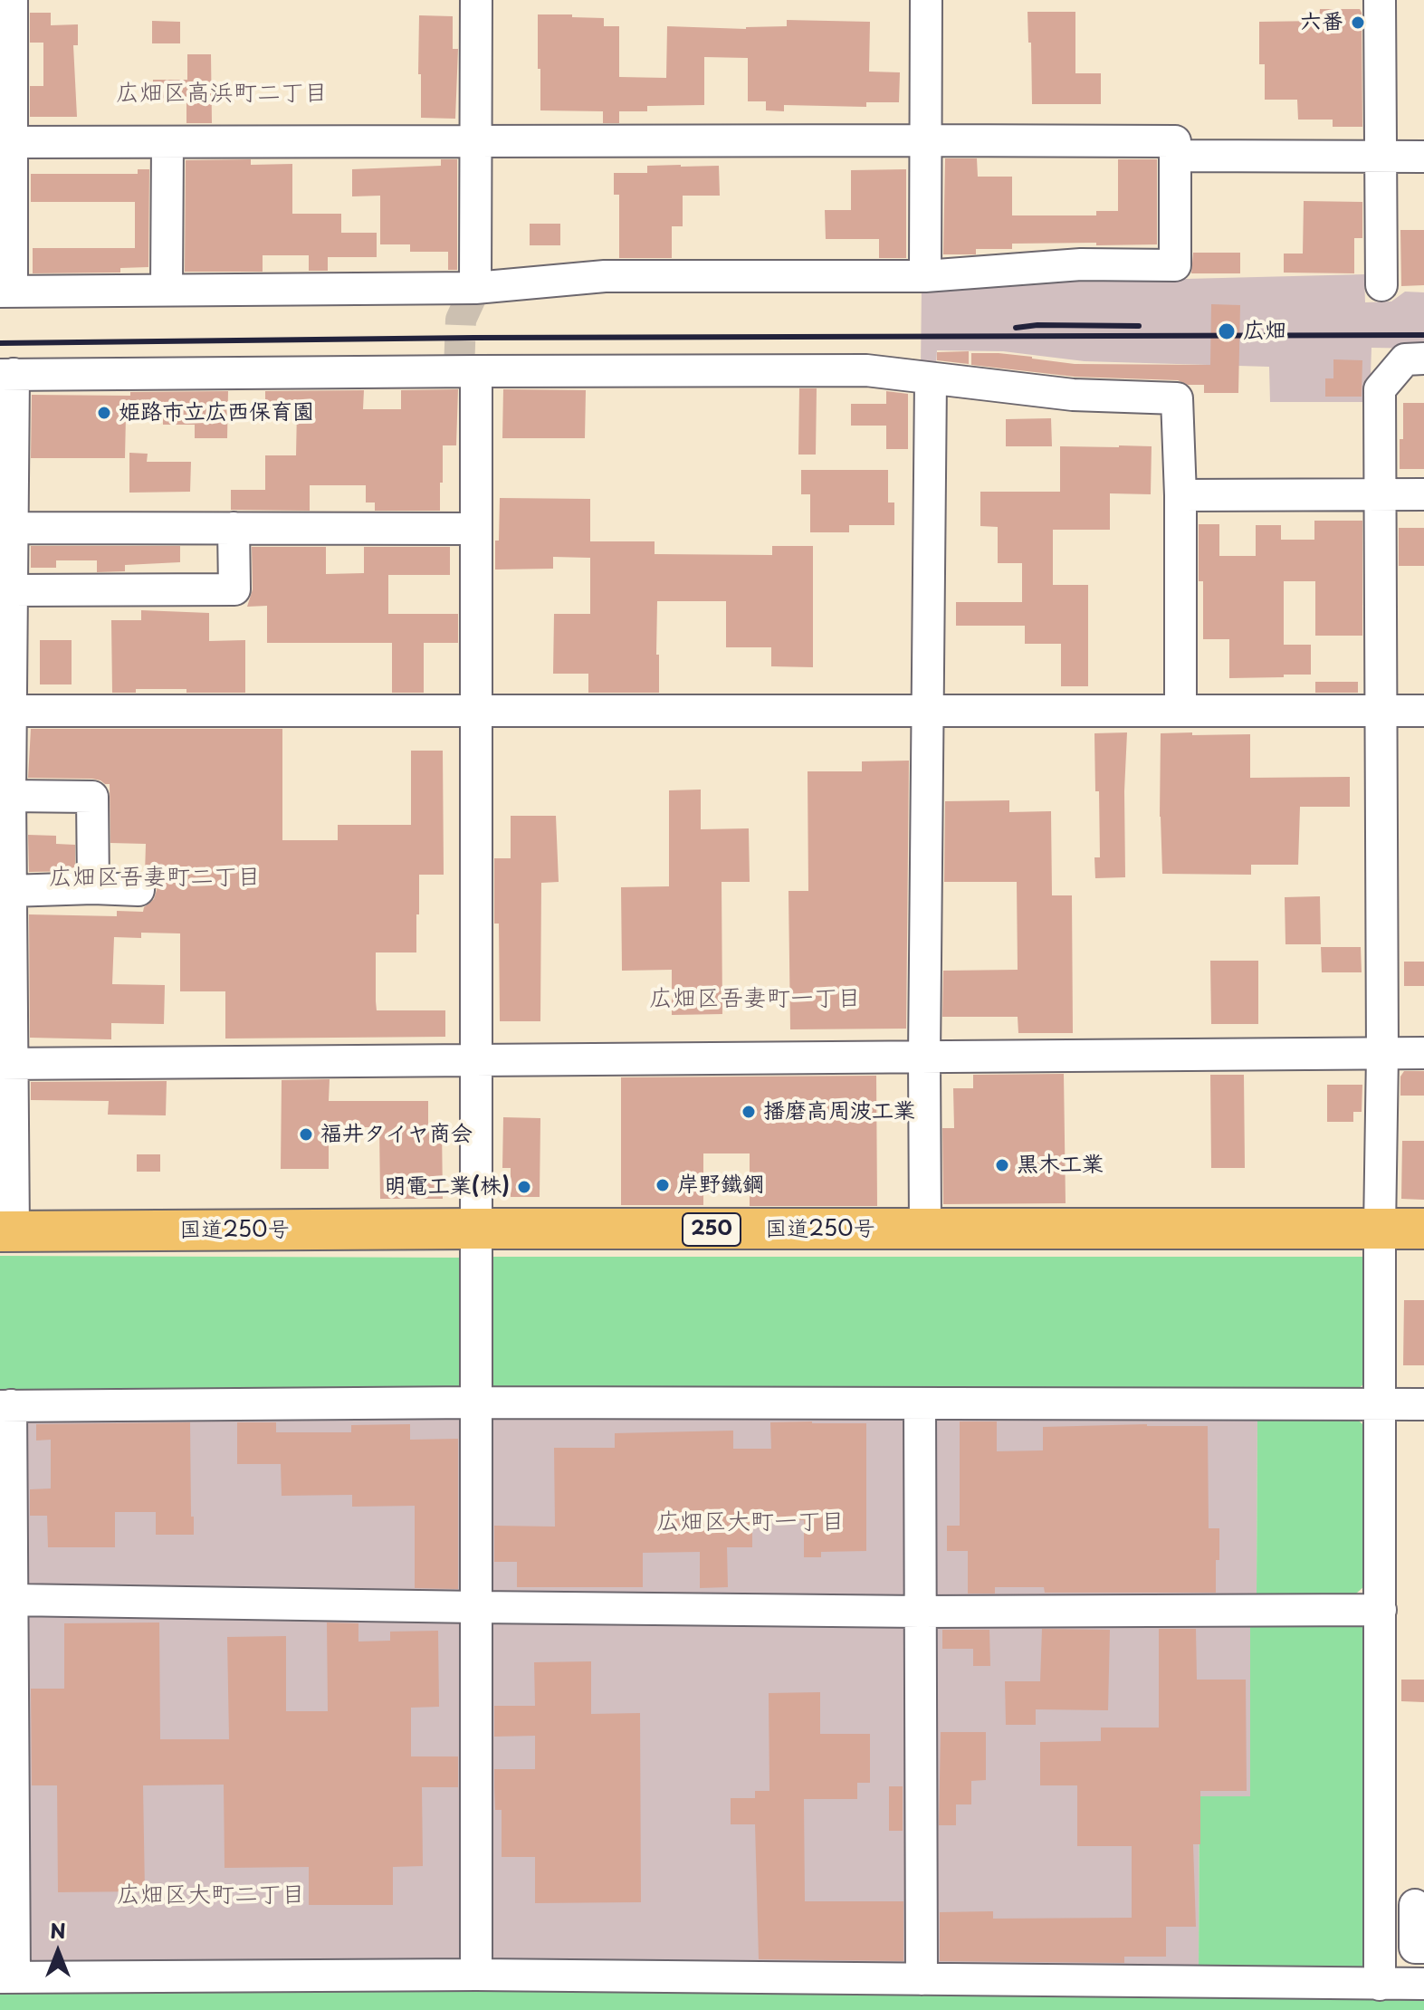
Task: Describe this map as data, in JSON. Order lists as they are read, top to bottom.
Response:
{
  "streets": {
    "highway": ["250", "国道250号"]
  },
  "districts": [
    "広畑区高浜町二丁目",
    "広畑区吾妻町二丁目",
    "広畑区吾妻町一丁目",
    "広畑区大町一丁目",
    "広畑区大町二丁目"
  ],
  "places": [
    "六番",
    "広畑",
    "姫路市立広西保育園",
    "播磨高周波工業",
    "福井タイヤ商会",
    "黒木工業",
    "岸野鐵鋼",
    "明電工業(株)"
  ],
  "north": "top"
}
